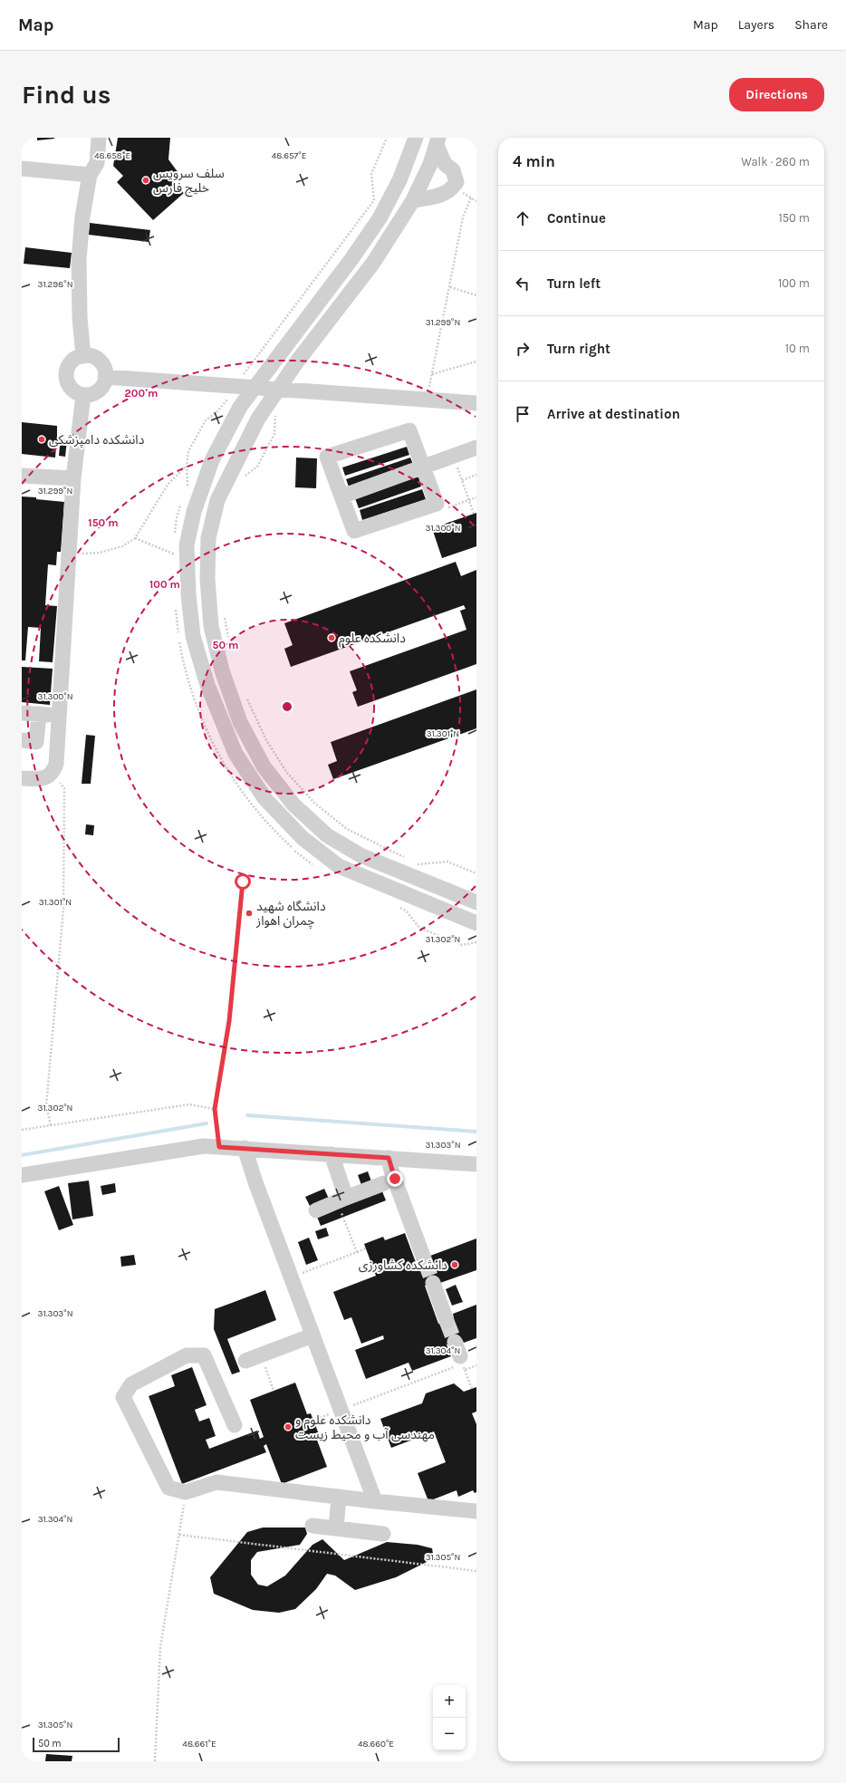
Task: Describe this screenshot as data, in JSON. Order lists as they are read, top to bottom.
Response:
{
  "places": [
    "سلف سرویس خلیج فارس",
    "دانشکده دامپزشکی",
    "دانشکده علوم",
    "دانشگاه شهید چمران اهواز",
    "دانشکده کشاورزی",
    "دانشکده علوم و مهندسی آب و محیط زیست"
  ],
  "scale_bar": "50 m",
  "page": {
    "header": "Map",
    "nav": ["Map", "Layers", "Share"],
    "buttons": "Directions",
    "title": "Find us",
    "heading": ["4 min", "Walk · 260 m"],
    "list": [
      ["Continue", "150 m"],
      ["Turn left", "100 m"],
      ["Turn right", "10 m"],
      "Arrive at destination"
    ],
    "map_buttons": ["+", "−"],
    "scale": "50 m"
  },
  "coordinates": [
    "48.658°E",
    "48.657°E",
    "31.298°N",
    "31.299°N",
    "31.300°N",
    "31.301°N",
    "31.302°N",
    "31.303°N",
    "31.304°N",
    "31.305°N",
    "48.661°E",
    "48.660°E"
  ],
  "rings": [
    "200 m",
    "150 m",
    "100 m",
    "50 m"
  ]
}
